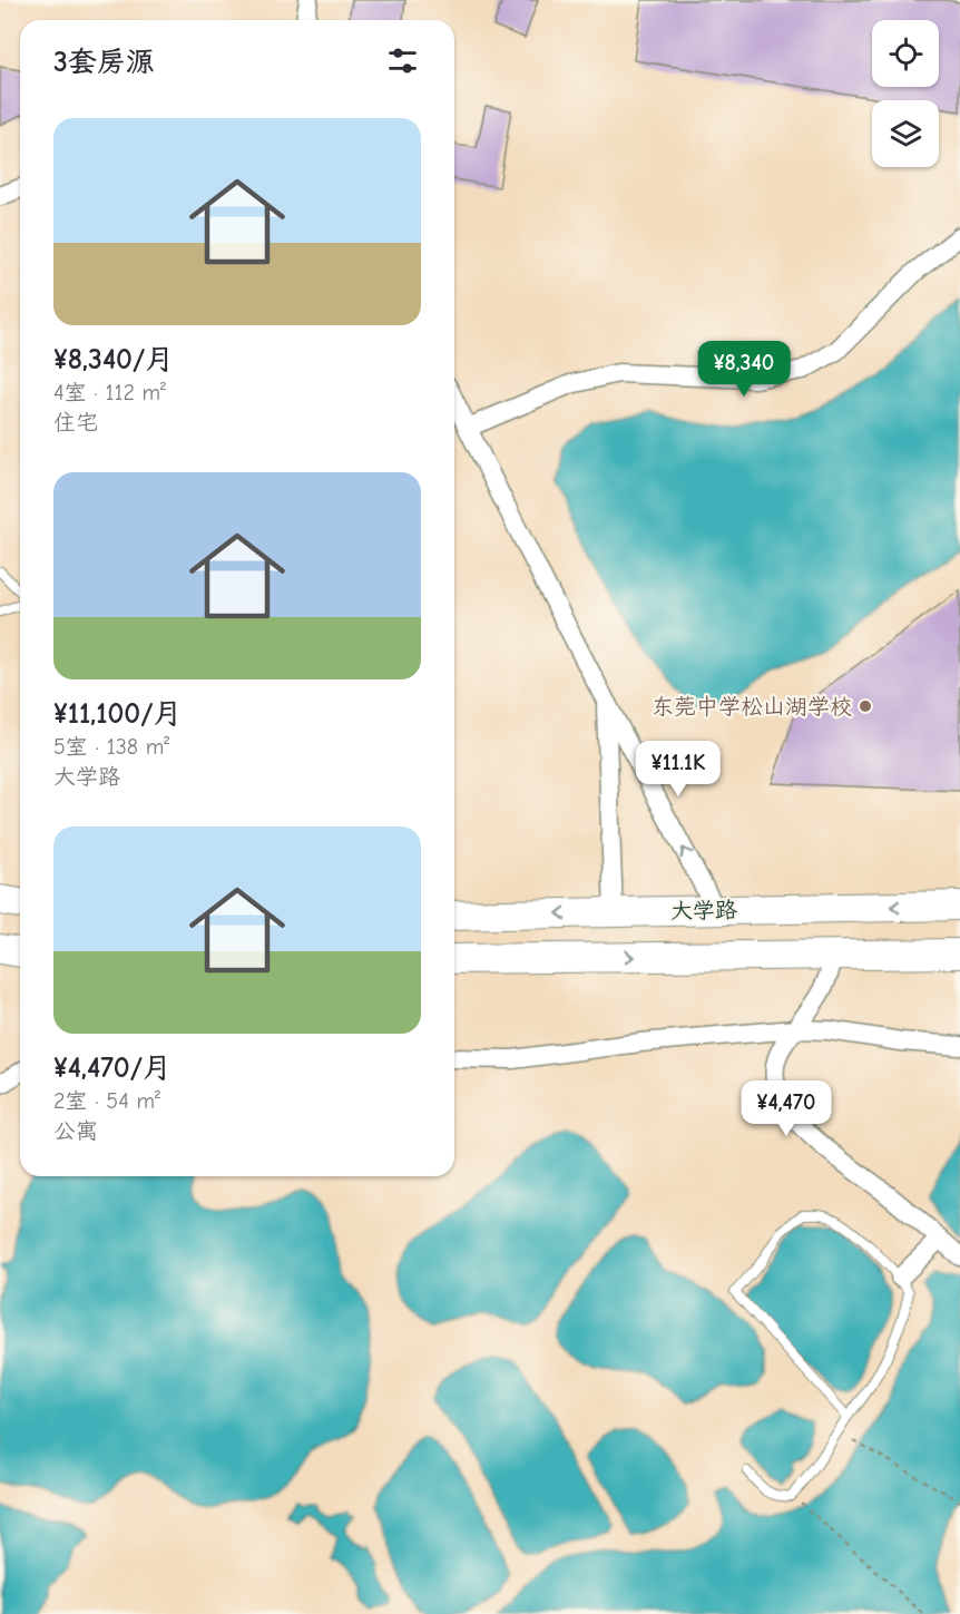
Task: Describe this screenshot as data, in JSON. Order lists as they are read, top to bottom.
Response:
{
  "streets": {
    "main road": ["大学路"]
  },
  "places": ["东莞中学松山湖学校"],
  "page": {
    "heading": "3套房源",
    "list": [
      {
        "name": "¥8,340/月",
        "note": "4室 · 112 m² · 住宅"
      },
      {
        "name": "¥11,100/月",
        "note": "5室 · 138 m² · 大学路"
      },
      {
        "name": "¥4,470/月",
        "note": "2室 · 54 m² · 公寓"
      }
    ],
    "price": ["¥8,340", "¥11.1K", "¥4,470"]
  }
}
